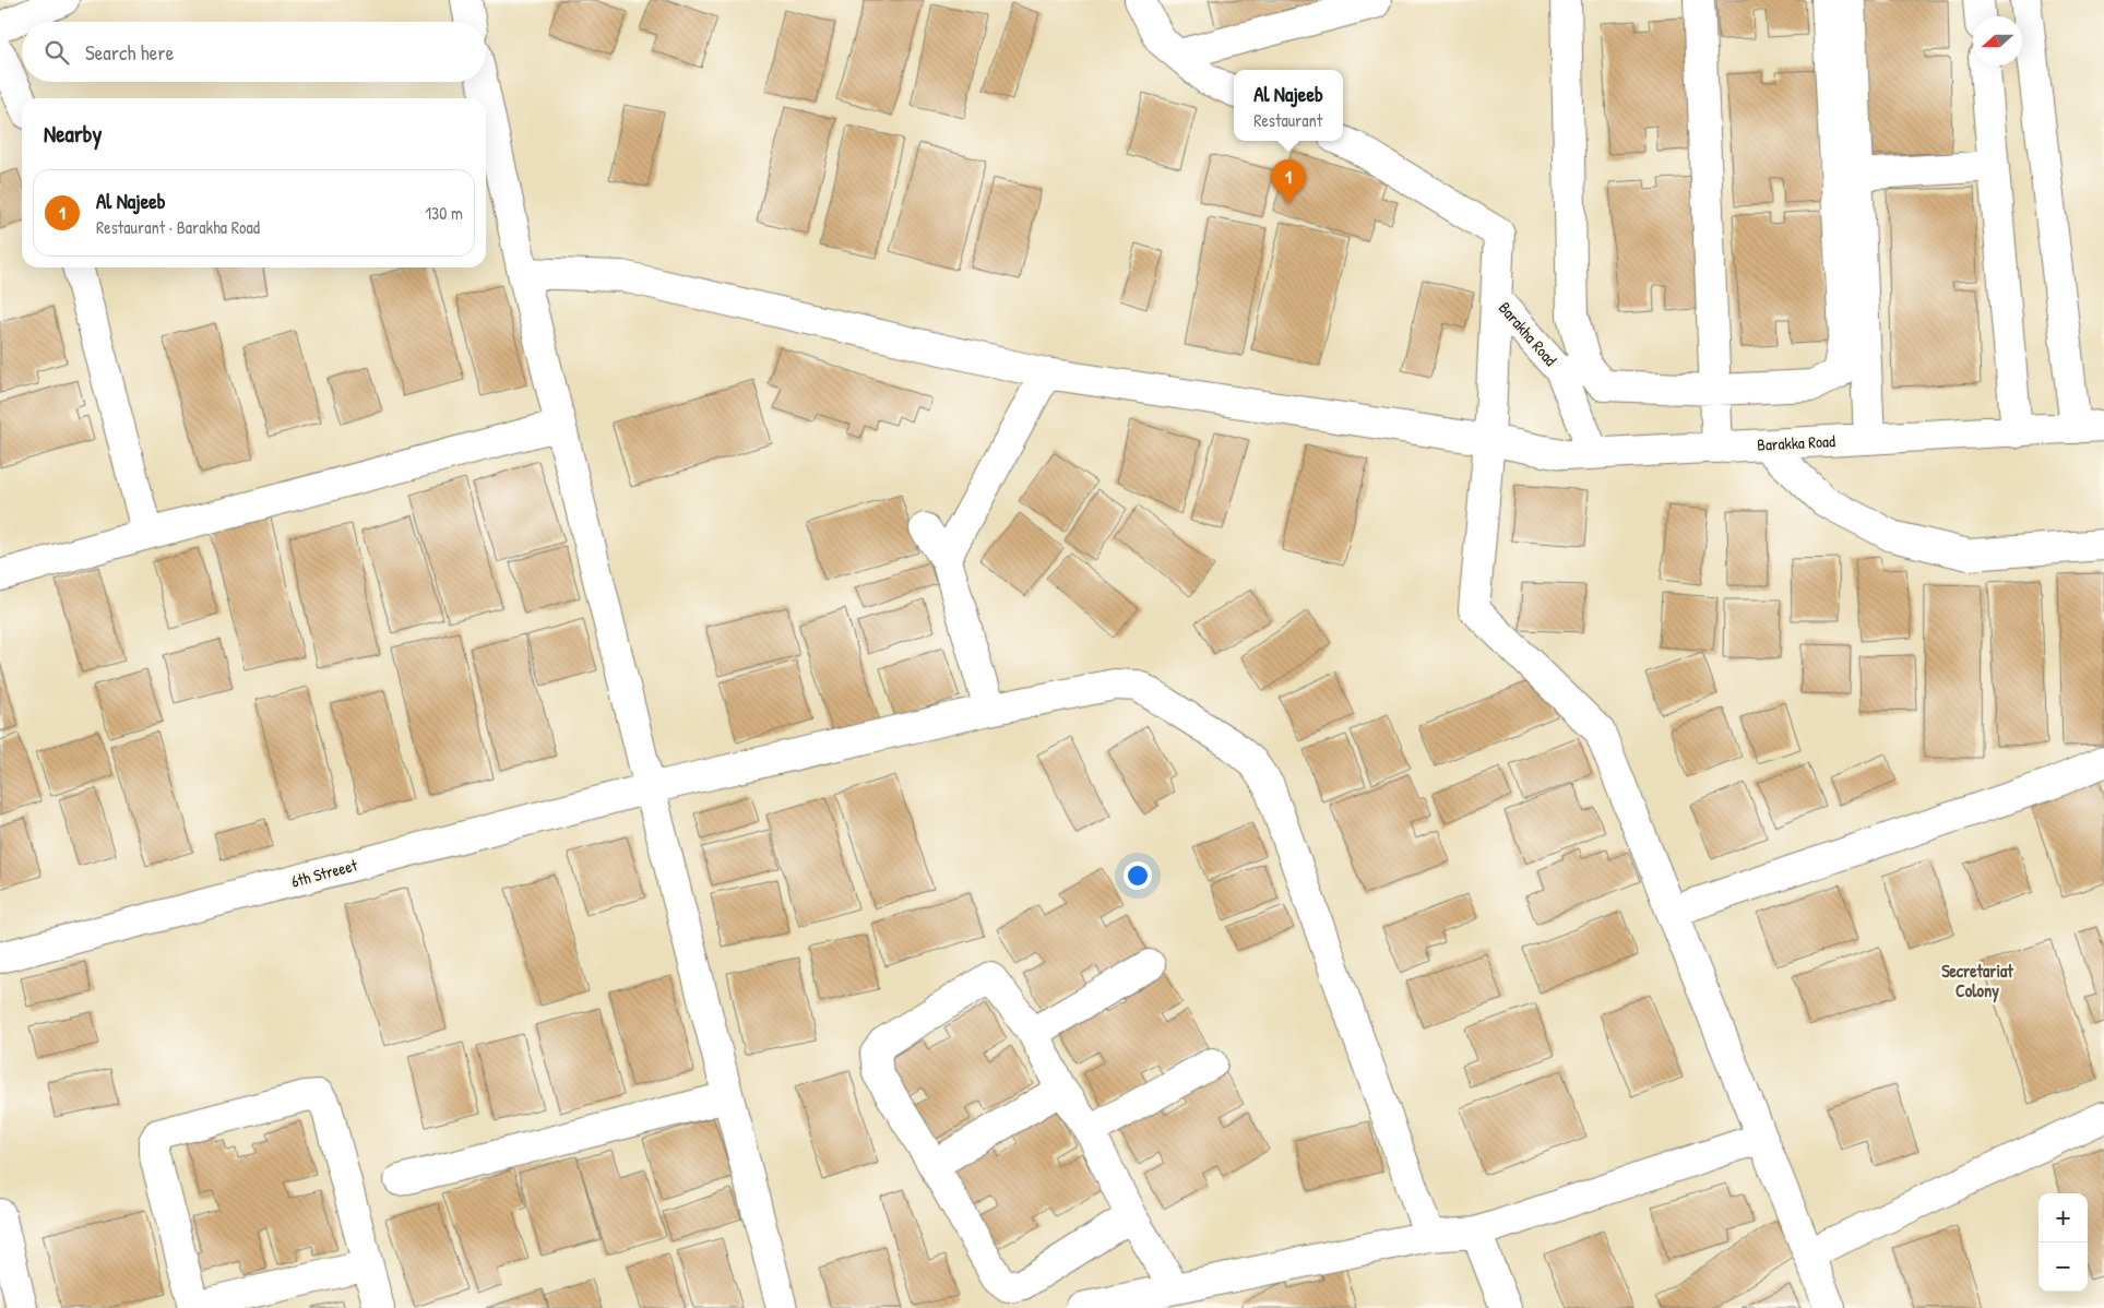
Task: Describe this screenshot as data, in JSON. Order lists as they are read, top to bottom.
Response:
{
  "streets": {
    "street": ["Barakha Road", "Barakka Road", "6th Streeet"]
  },
  "crossings": [
    ["Barakha Road", "Barakka Road"]
  ],
  "districts": ["Secretariat Colony"],
  "north": "left",
  "page": {
    "search": "Search here",
    "popup": ["Al Najeeb", "Restaurant"],
    "heading": "Nearby",
    "pins": "1",
    "list": [
      {
        "mark": "1",
        "name": "Al Najeeb",
        "note": "Restaurant · Barakha Road",
        "value": "130 m"
      }
    ],
    "map_buttons": ["+", "−"]
  }
}
